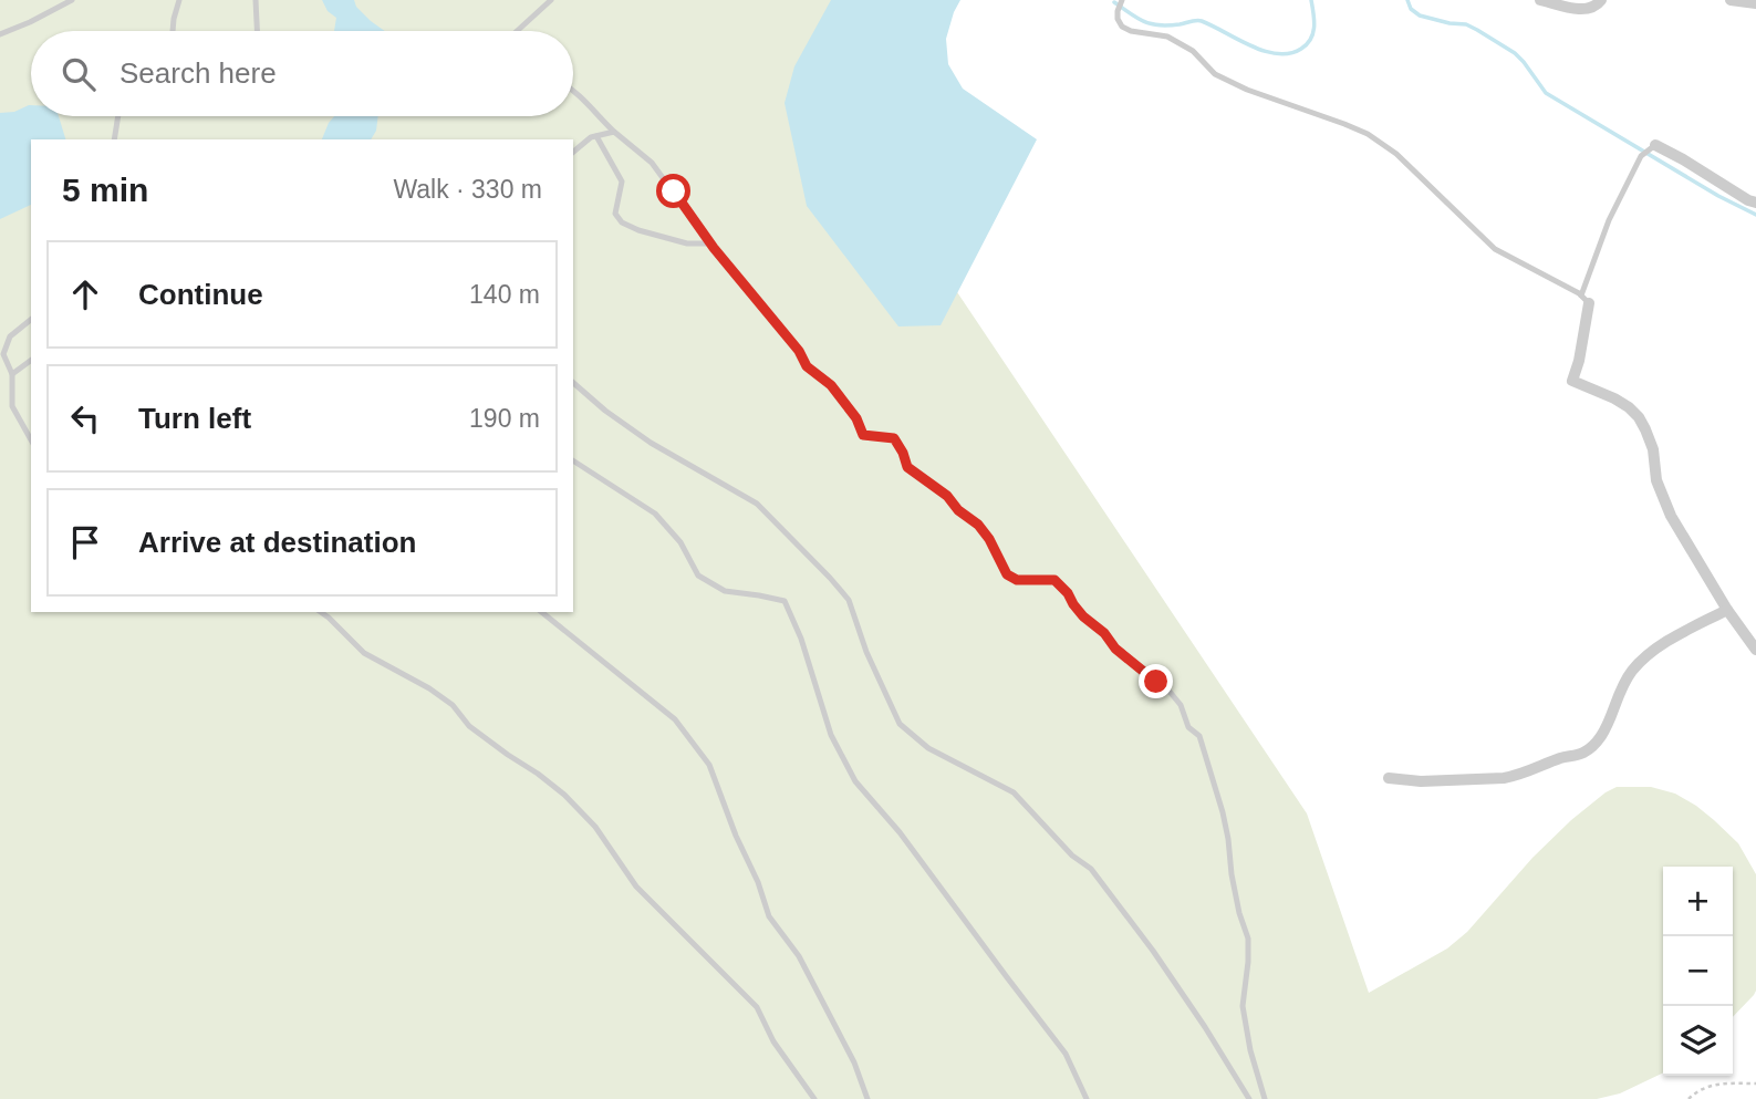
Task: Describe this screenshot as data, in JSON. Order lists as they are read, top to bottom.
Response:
{
  "page": {
    "search": "Search here",
    "heading": ["5 min", "Walk · 330 m"],
    "list": [
      ["Continue", "140 m"],
      ["Turn left", "190 m"],
      "Arrive at destination"
    ],
    "map_buttons": ["+", "−"]
  }
}
